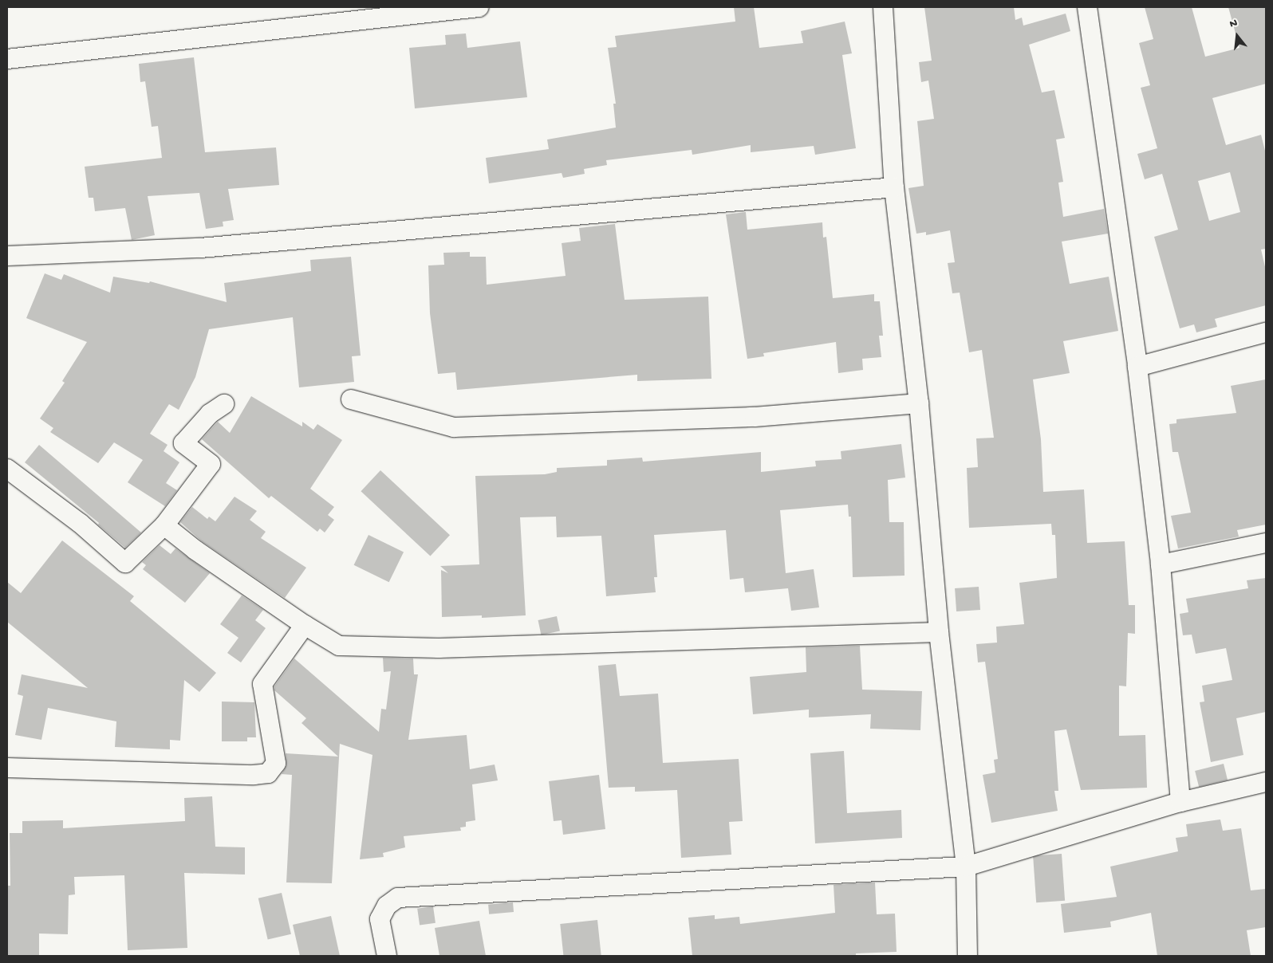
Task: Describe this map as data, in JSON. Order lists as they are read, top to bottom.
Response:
{
  "north": "top"
}
